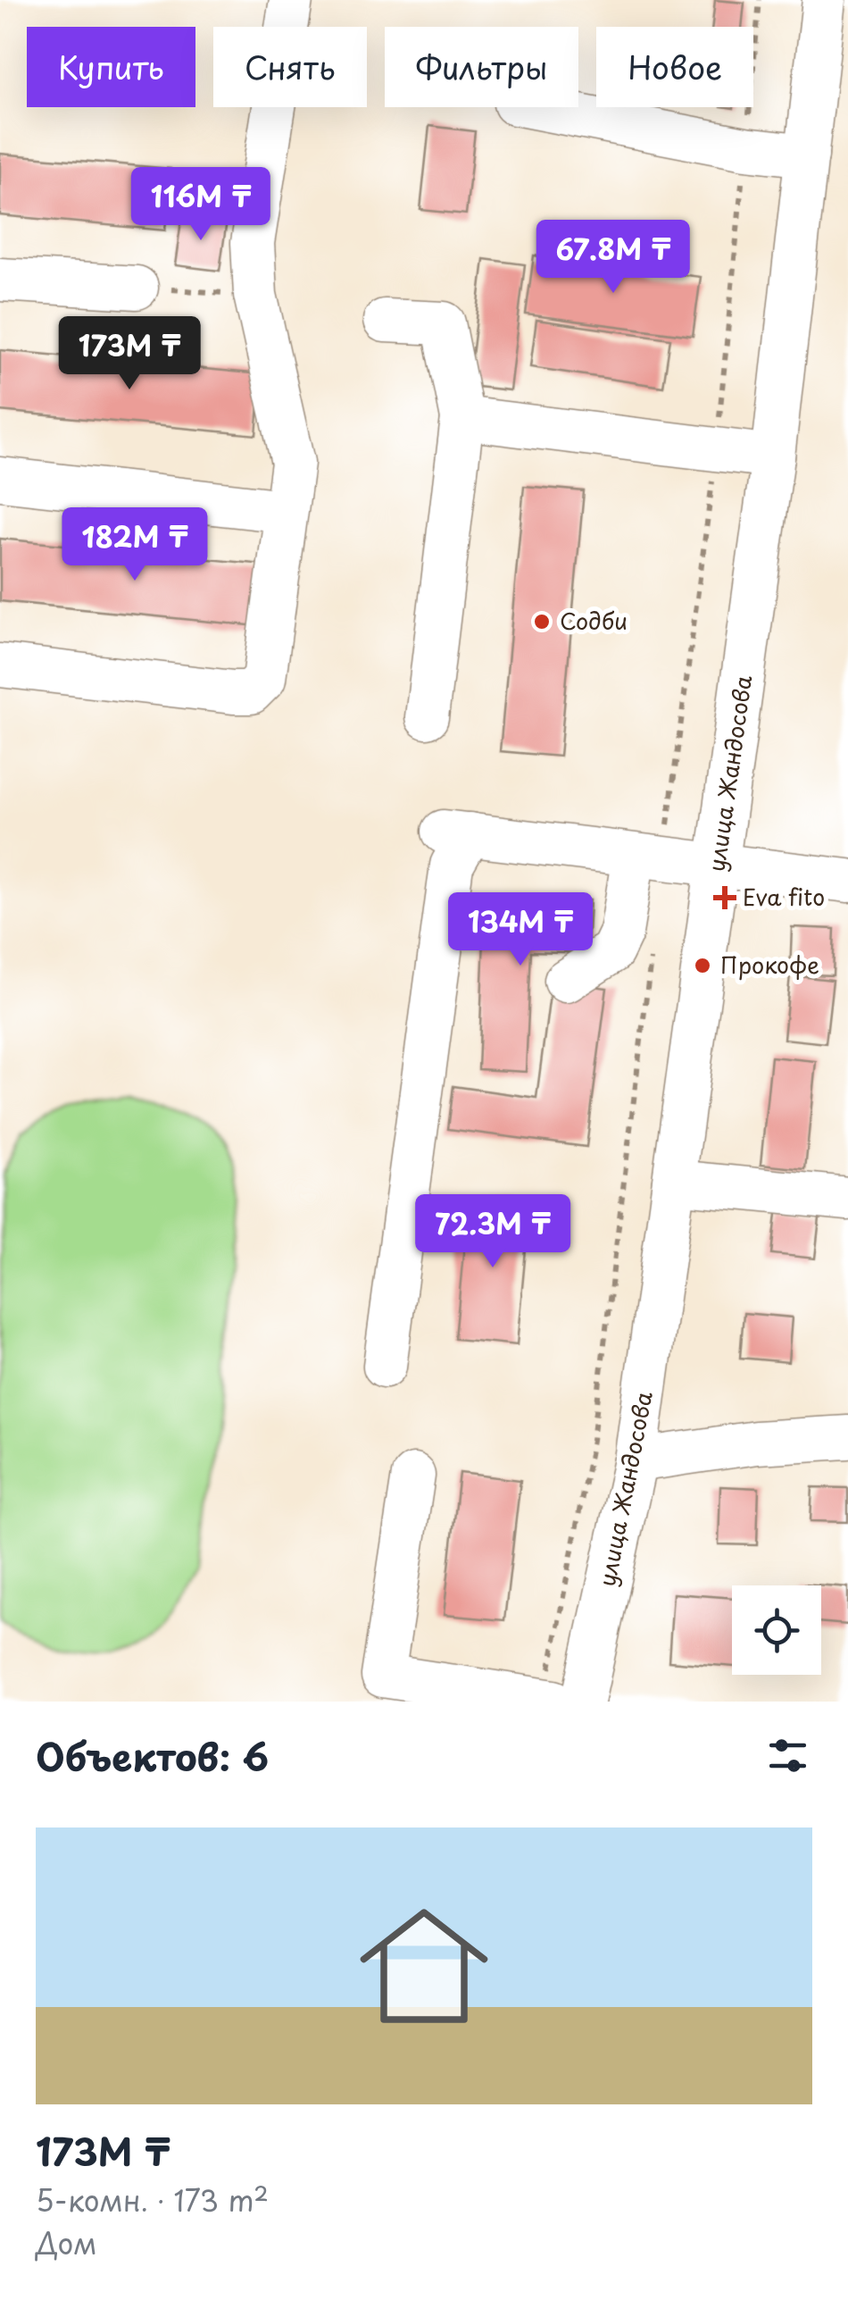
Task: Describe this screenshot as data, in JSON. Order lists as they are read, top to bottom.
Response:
{
  "streets": {
    "street": ["улица Жандосова"]
  },
  "places": {
    "other": ["Содби", "Прокофе"],
    "health": ["Eva fito"]
  },
  "page": {
    "chip": [
      "Купить",
      "Снять",
      "Фильтры",
      "Новое"
    ],
    "price": [
      "116M ₸",
      "67.8M ₸",
      "173M ₸",
      "182M ₸",
      "134M ₸",
      "72.3M ₸"
    ],
    "heading": "Объектов: 6",
    "list": [
      {
        "name": "173M ₸",
        "note": "5-комн. · 173 m² · Дом"
      }
    ]
  }
}
